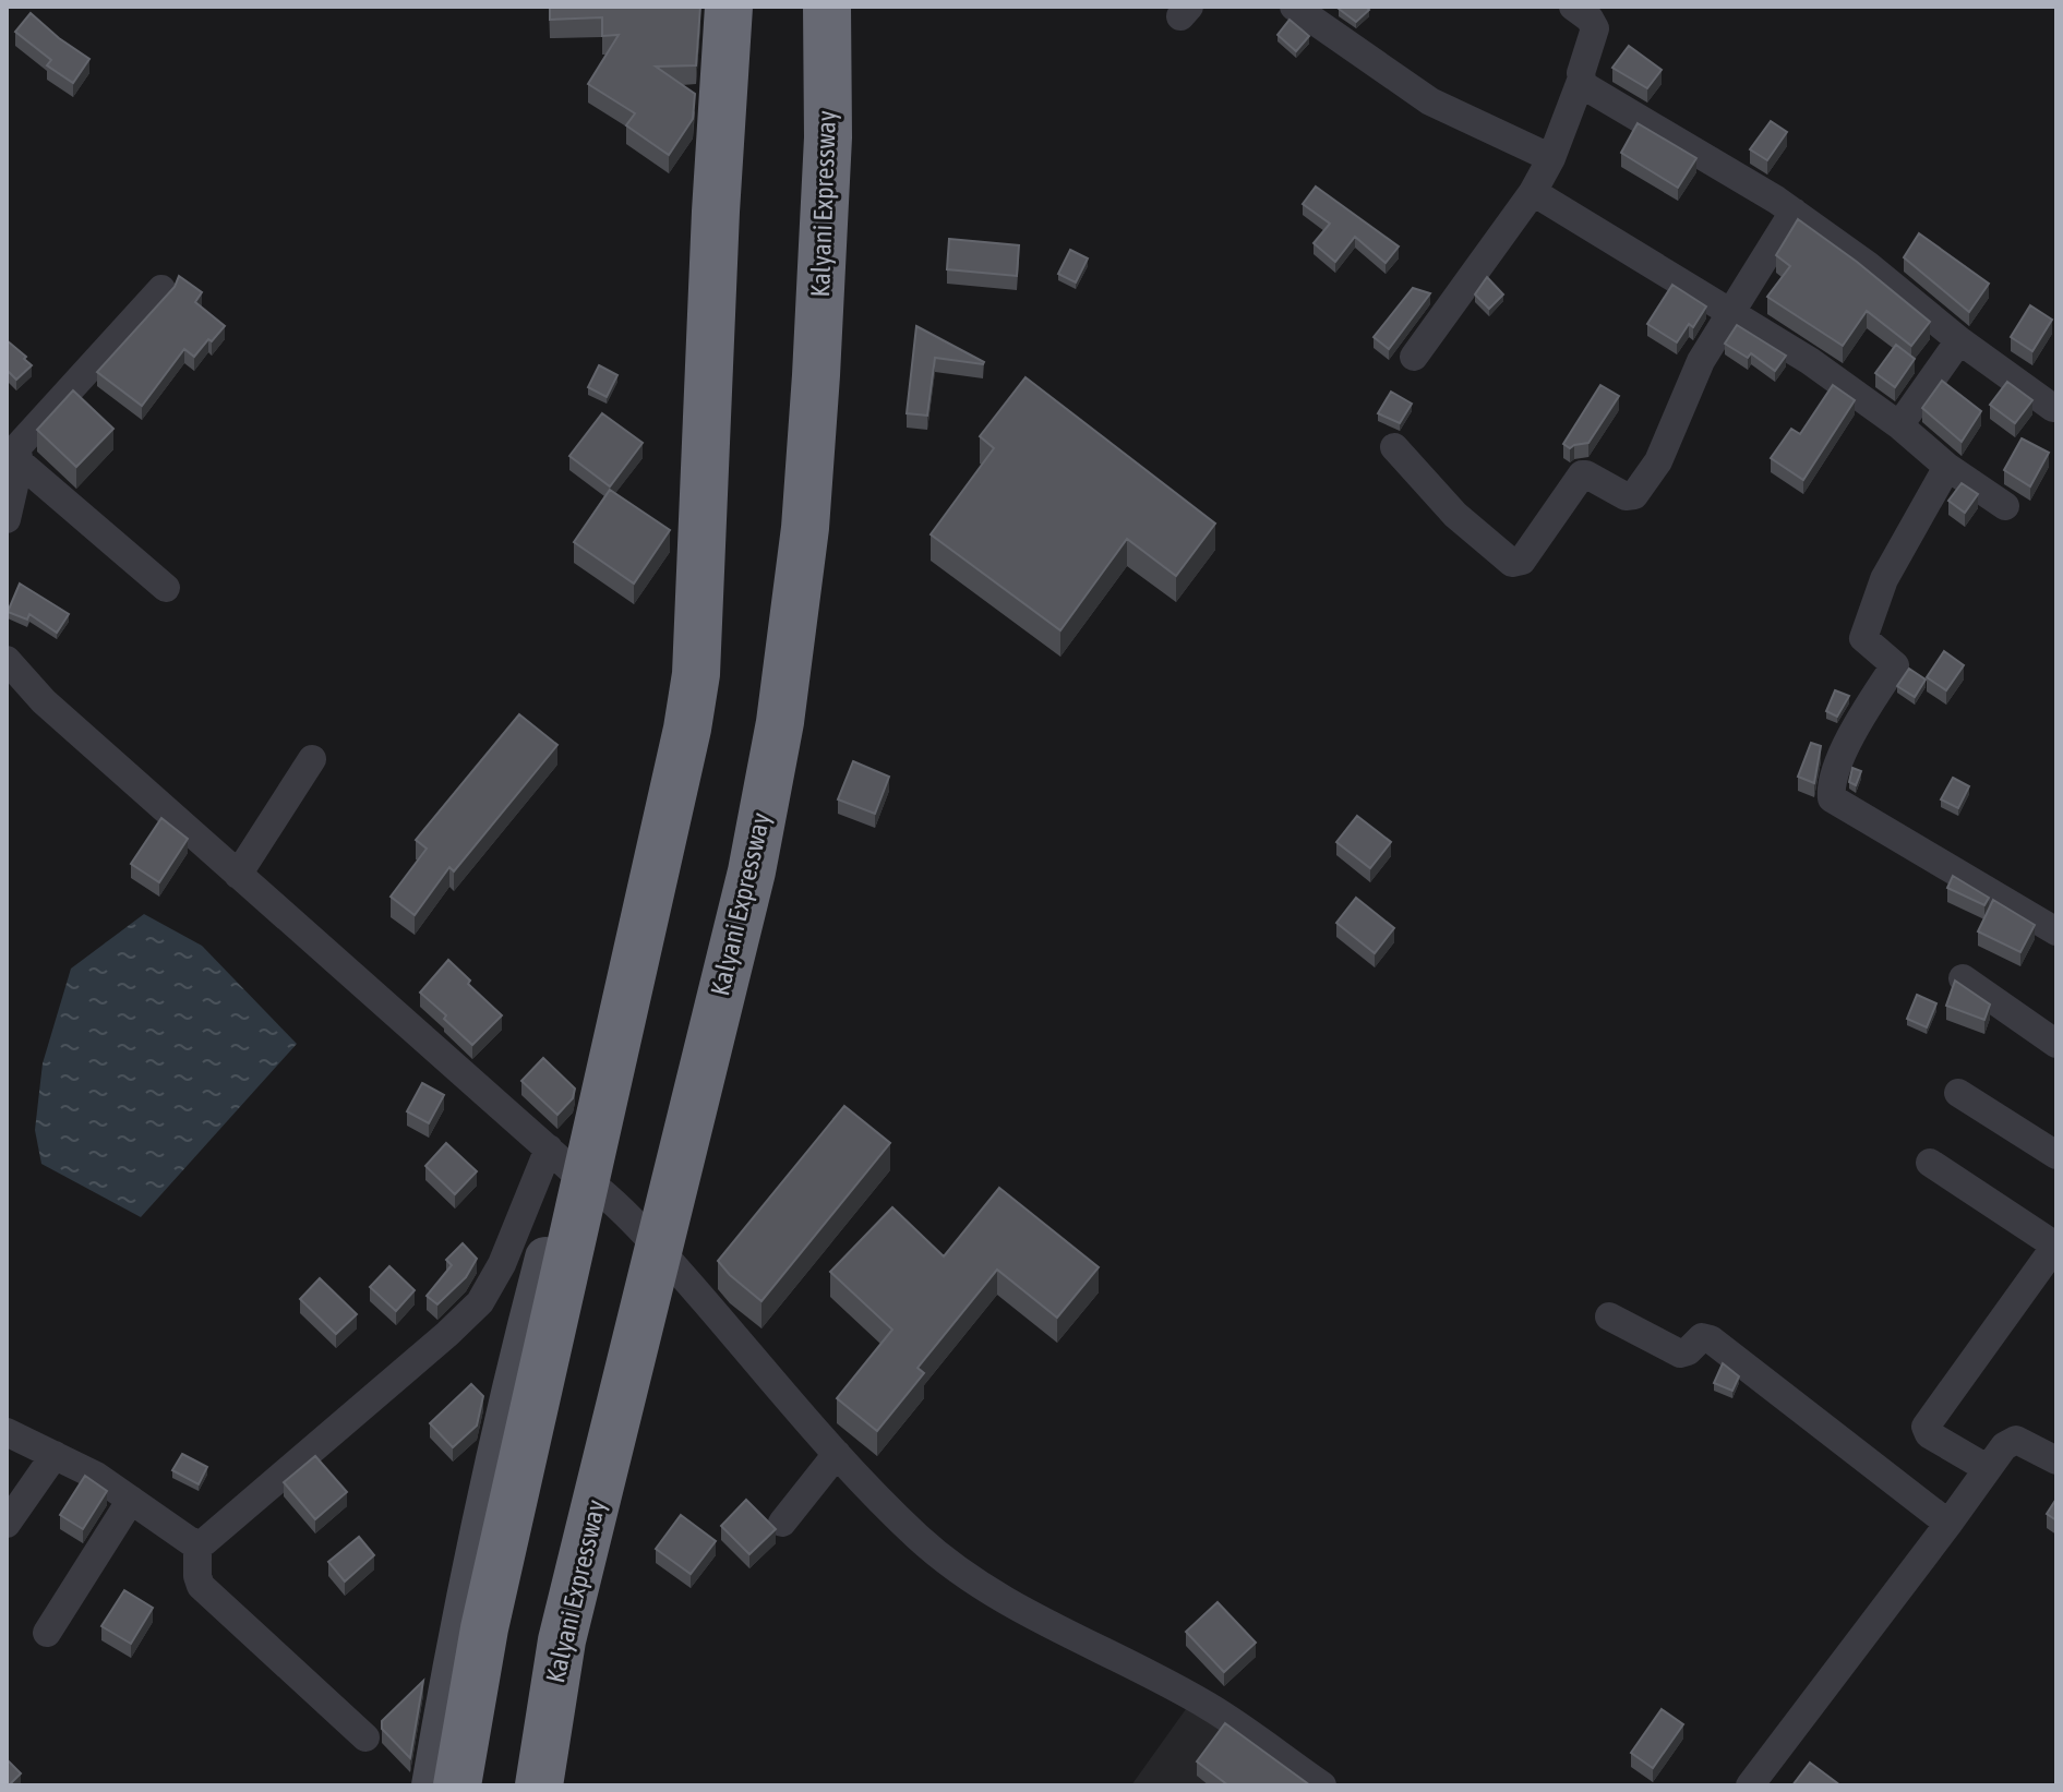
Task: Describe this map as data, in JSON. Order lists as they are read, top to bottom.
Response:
{
  "streets": {
    "highway": ["Kalyani Expressway"]
  }
}
